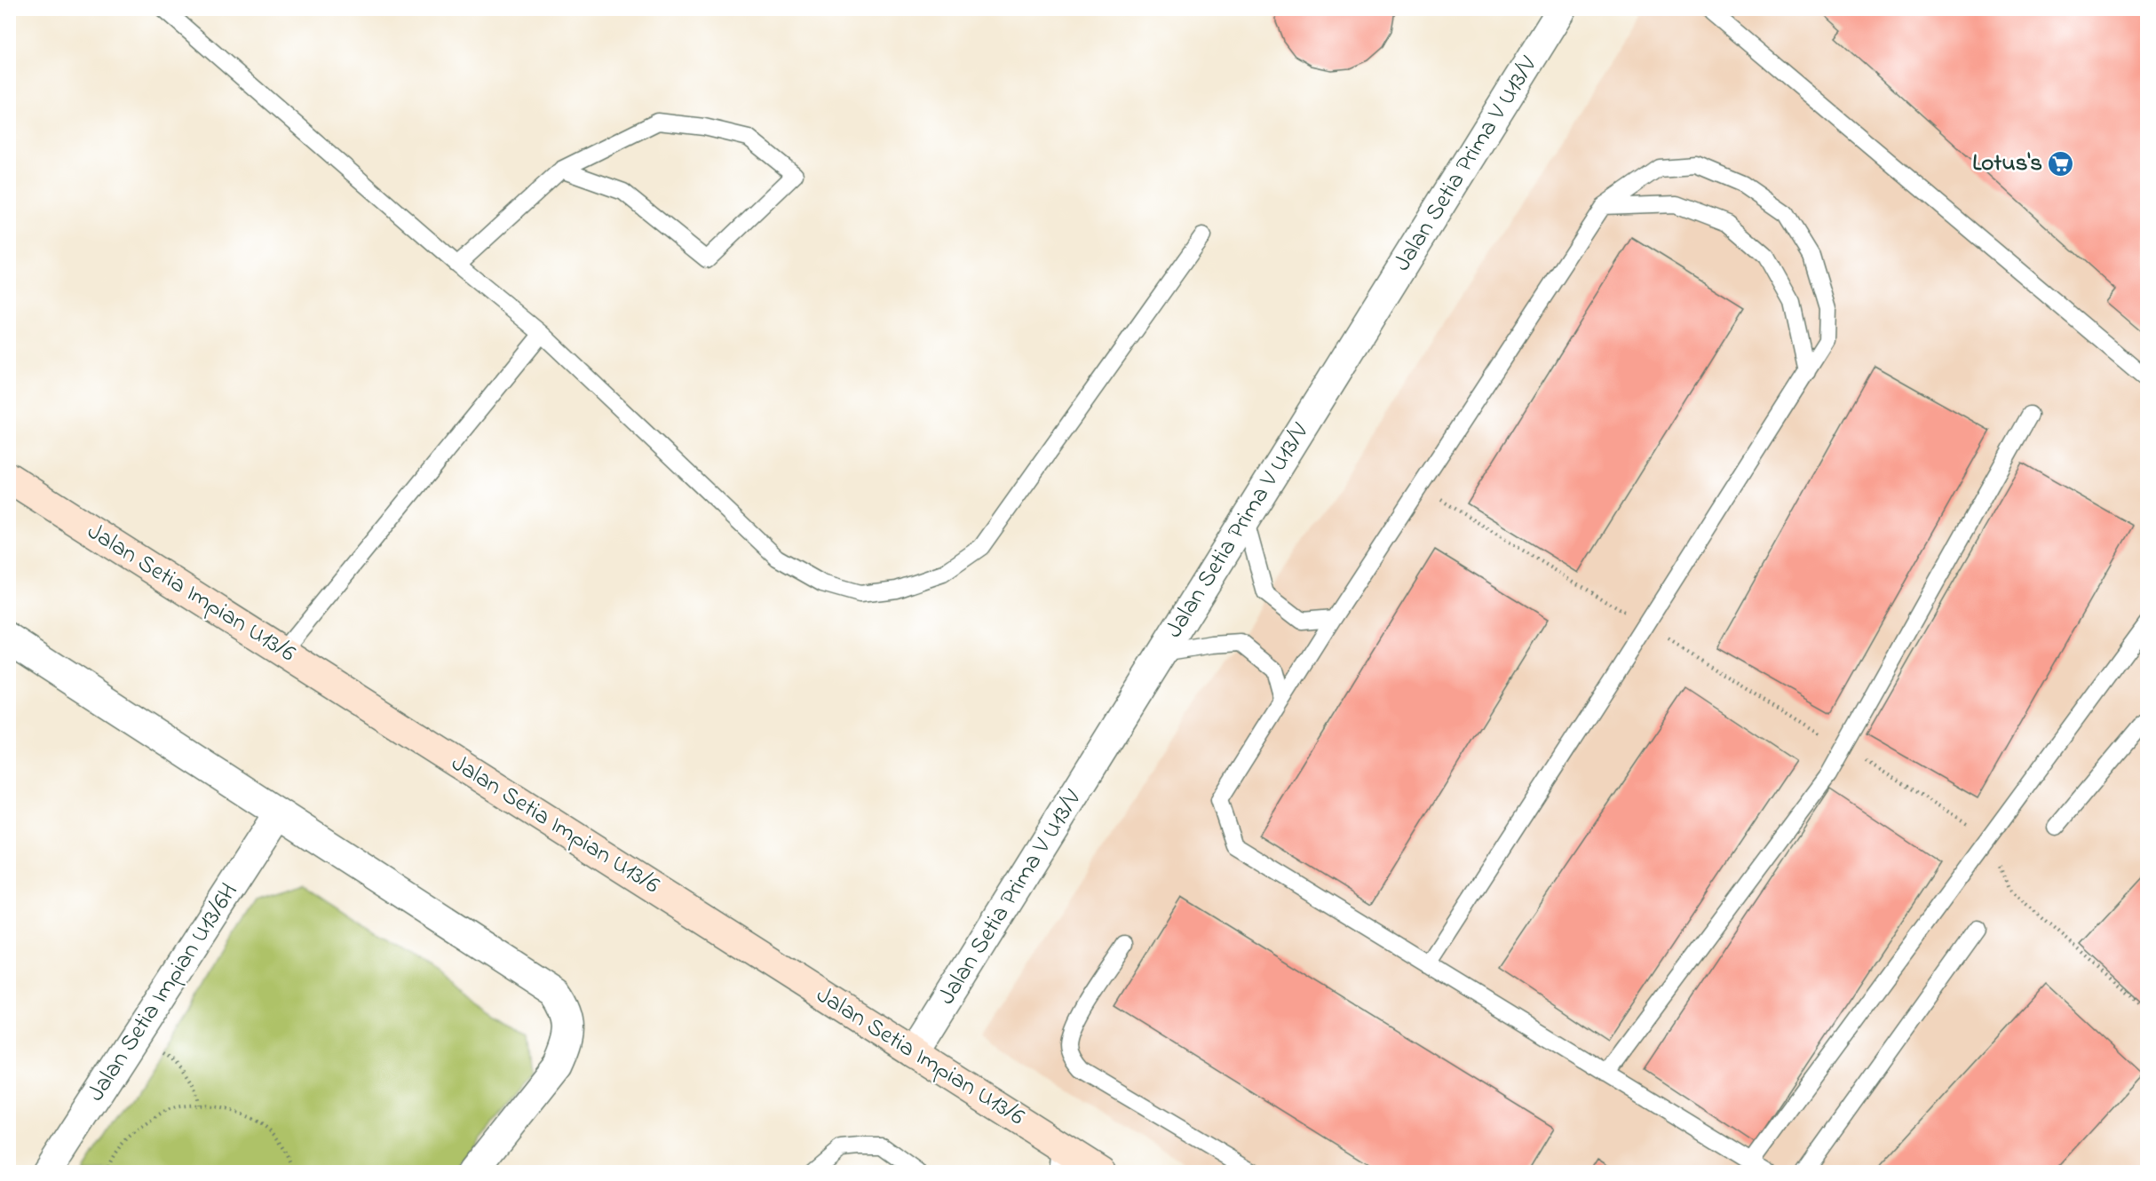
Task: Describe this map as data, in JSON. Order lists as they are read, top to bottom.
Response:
{
  "streets": {
    "street": ["Jalan Setia Prima V U13/V", "Jalan Setia Impian U13/6", "Jalan Setia Impian U13/6H"]
  },
  "crossings": [
    ["Jalan Setia Prima V U13/V", "Jalan Setia Impian U13/6"]
  ],
  "places": {
    "supermarket": ["Lotus's"]
  }
}
